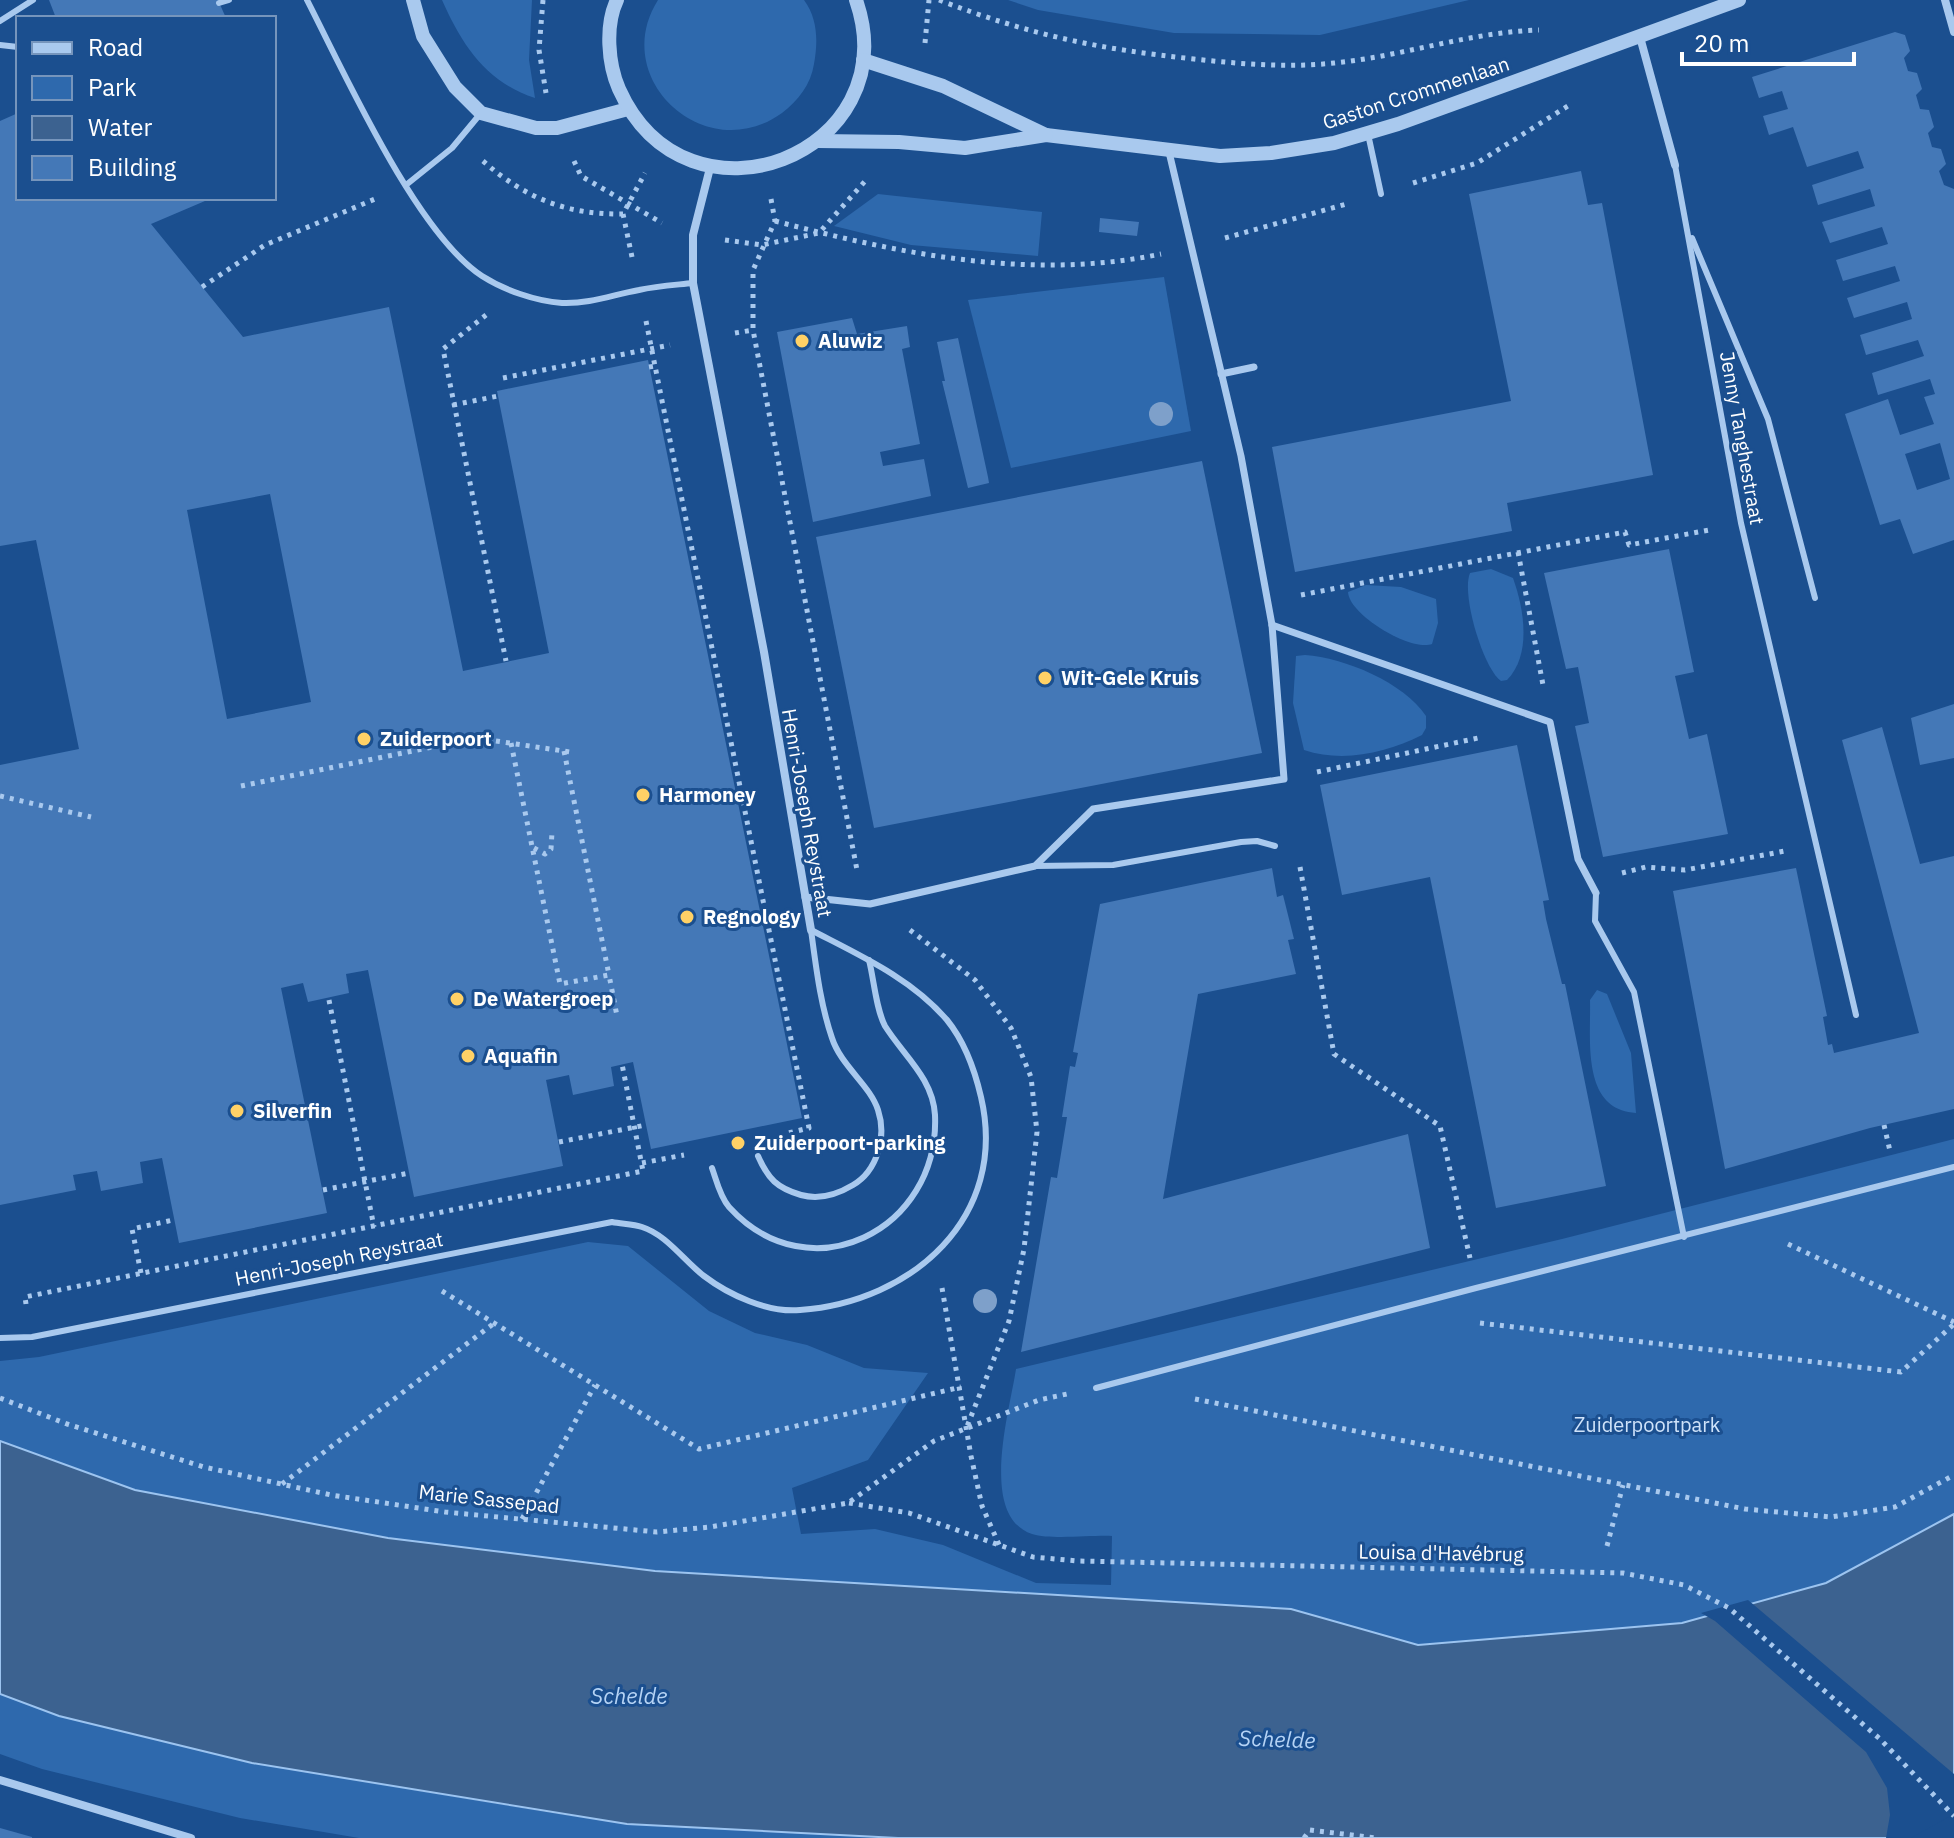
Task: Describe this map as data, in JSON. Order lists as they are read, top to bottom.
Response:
{
  "streets": {
    "street": ["Gaston Crommenlaan", "Jenny Tanghestraat", "Henri-Joseph Reystraat"],
    "path": ["Marie Sassepad", "Louisa d'Havébrug"]
  },
  "crossings": [
    ["Gaston Crommenlaan", "Jenny Tanghestraat"],
    ["Gaston Crommenlaan", "Henri-Joseph Reystraat"],
    ["Marie Sassepad", "Louisa d'Havébrug"]
  ],
  "water": ["Schelde"],
  "parks": ["Zuiderpoortpark"],
  "places": [
    "Aluwiz",
    "Wit-Gele Kruis",
    "Zuiderpoort",
    "Harmoney",
    "Regnology",
    "De Watergroep",
    "Aquafin",
    "Silverfin",
    "Zuiderpoort-parking"
  ],
  "legend": [
    "Road",
    "Park",
    "Water",
    "Building"
  ],
  "scale_bar": "20 m"
}
